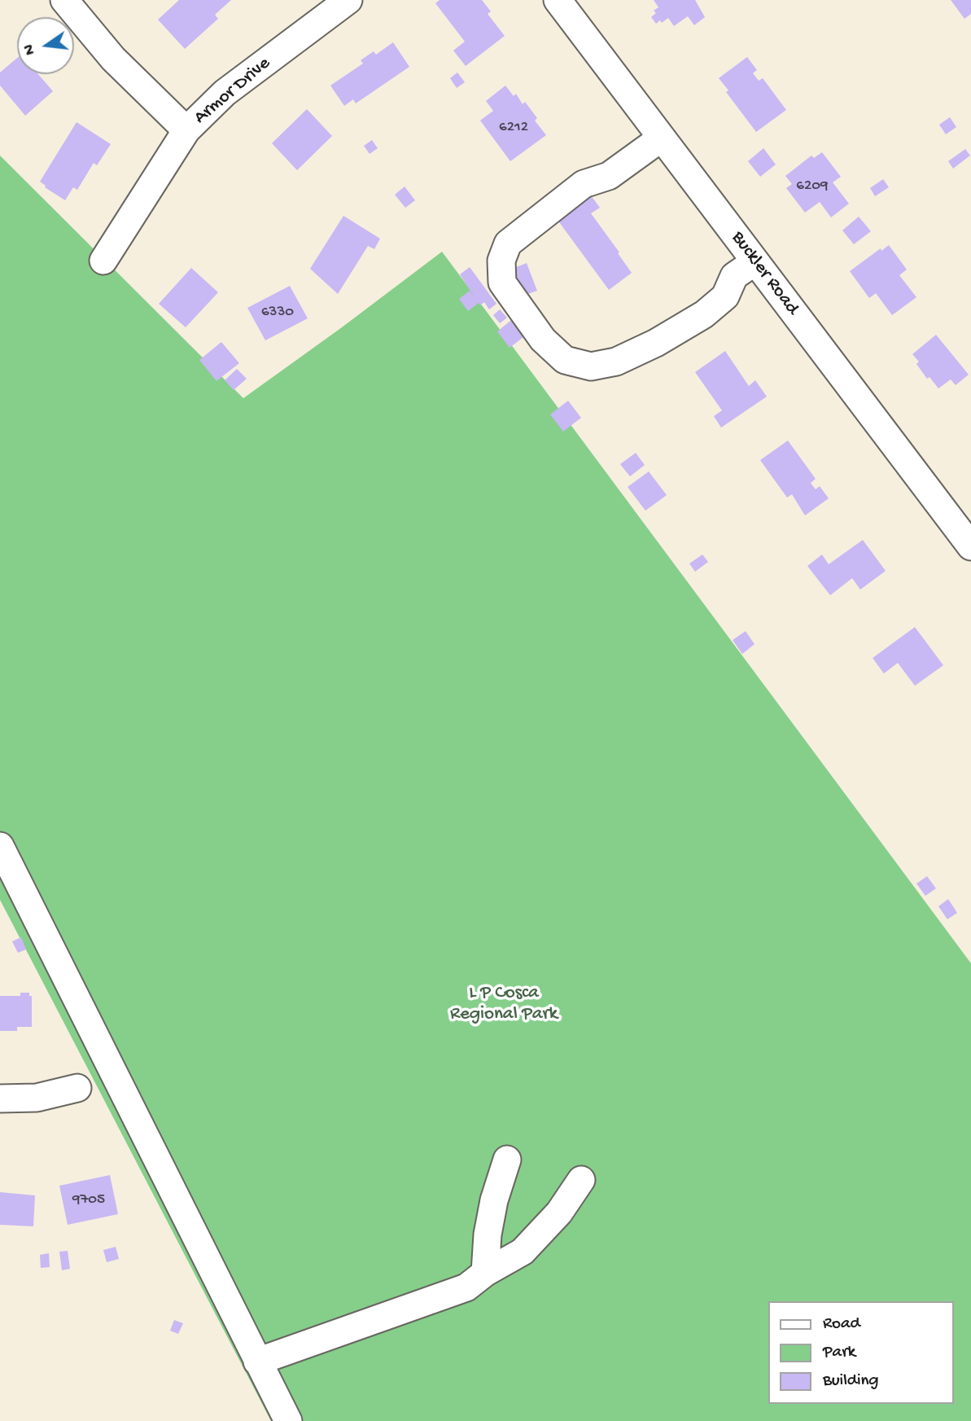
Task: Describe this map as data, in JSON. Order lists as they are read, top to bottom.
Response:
{
  "streets": {
    "street": ["Armor Drive", "Buckler Road"]
  },
  "parks": ["L P Cosca Regional Park"],
  "house_numbers": [
    "6212",
    "6209",
    "6330",
    "9705"
  ],
  "legend": ["Road", "Park", "Building"],
  "north": "left"
}
